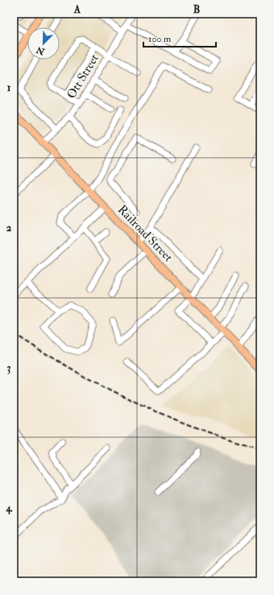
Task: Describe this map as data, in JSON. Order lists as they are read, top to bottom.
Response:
{
  "streets": {
    "main road": ["Railroad Street"],
    "street": ["Ott Street"]
  },
  "crossings": [
    ["Ott Street", "Railroad Street"]
  ],
  "scale_bar": "100 m",
  "north": "bottom left",
  "grid": {
    "columns": ["A", "B"],
    "rows": [
      "1",
      "2",
      "3",
      "4"
    ]
  }
}
